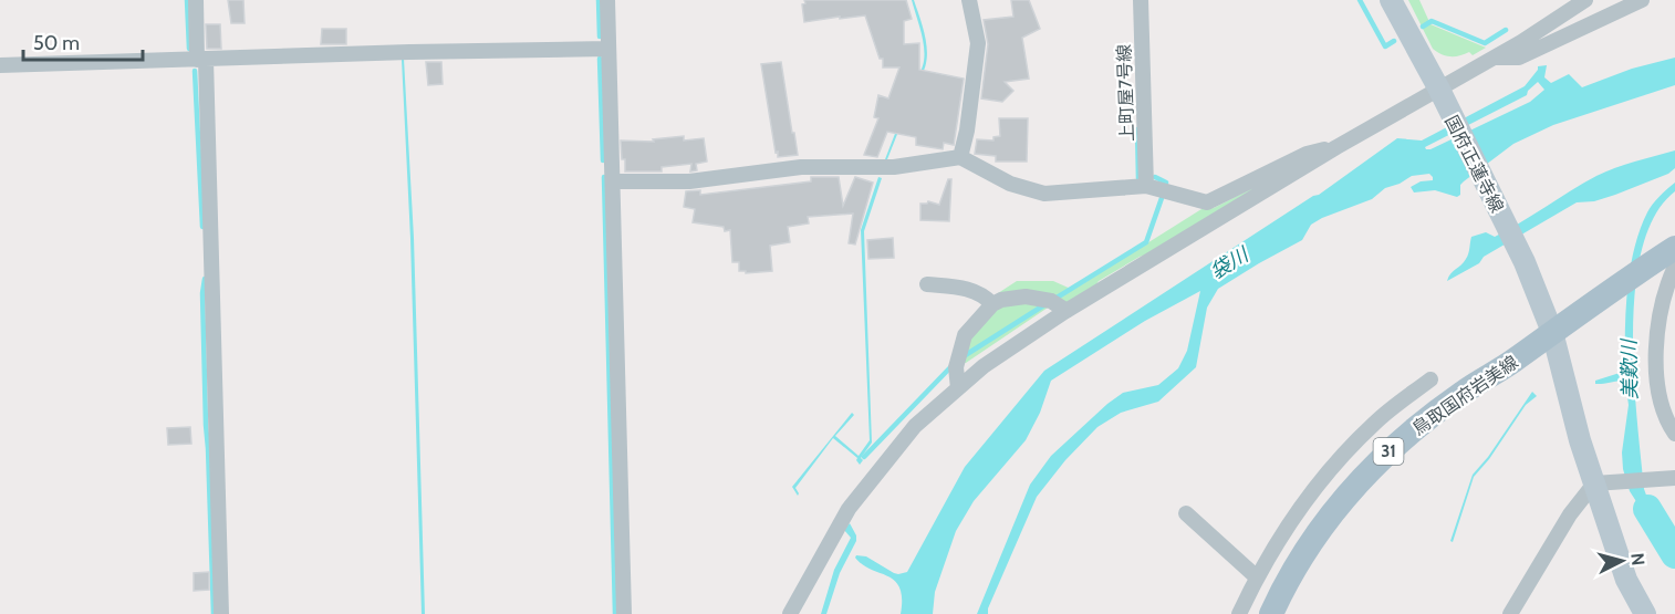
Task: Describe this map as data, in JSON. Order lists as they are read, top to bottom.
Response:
{
  "streets": {
    "main road": ["国府正蓮寺線", "鳥取国府岩美線", "31"],
    "street": ["上町屋7号線"]
  },
  "crossings": [
    ["国府正蓮寺線", "鳥取国府岩美線"]
  ],
  "water": ["袋川", "美歎川"],
  "scale_bar": "50 m",
  "north": "right"
}
